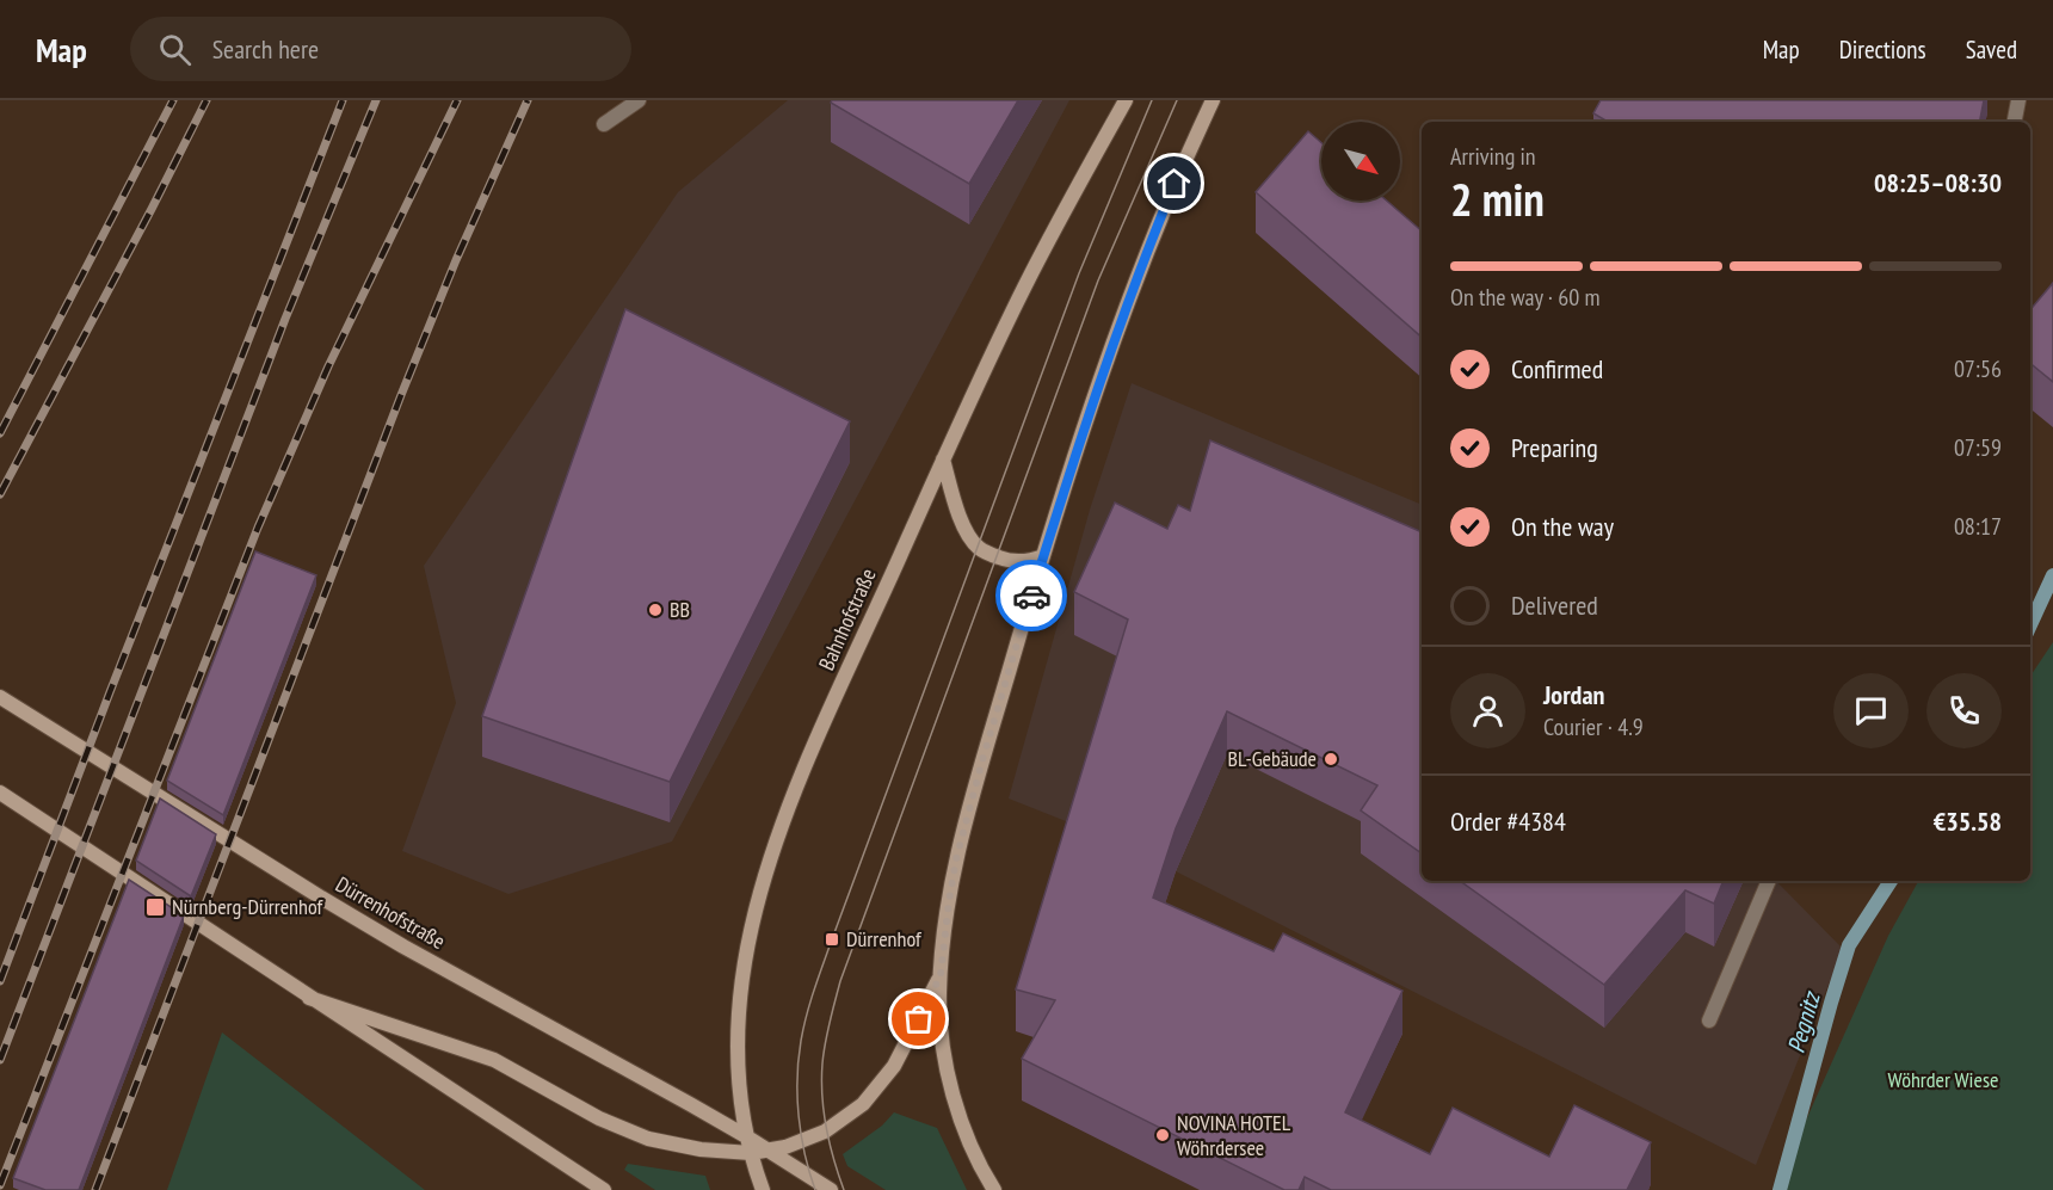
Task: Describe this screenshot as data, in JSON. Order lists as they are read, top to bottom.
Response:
{
  "streets": {
    "main road": ["Bahnhofstraße", "Dürrenhofstraße"]
  },
  "crossings": [
    ["Bahnhofstraße", "Dürrenhofstraße"]
  ],
  "water": ["Pegnitz"],
  "parks": ["Wöhrder Wiese"],
  "places": {
    "other": ["BB", "BL-Gebäude", "NOVINA HOTEL Wöhrdersee"],
    "transit": ["Nürnberg-Dürrenhof", "Dürrenhof"]
  },
  "north": "bottom right",
  "page": {
    "header": "Map",
    "search": "Search here",
    "nav": ["Map", "Directions", "Saved"],
    "heading": ["2 min", "Arriving in", "08:25–08:30"],
    "panel": [
      "Jordan",
      "Courier · 4.9",
      "Order #4384",
      "€35.58"
    ],
    "bar": "On the way · 60 m",
    "list": [
      ["Confirmed", "07:56"],
      ["Preparing", "07:59"],
      ["On the way", "08:17"],
      "Delivered"
    ]
  }
}
